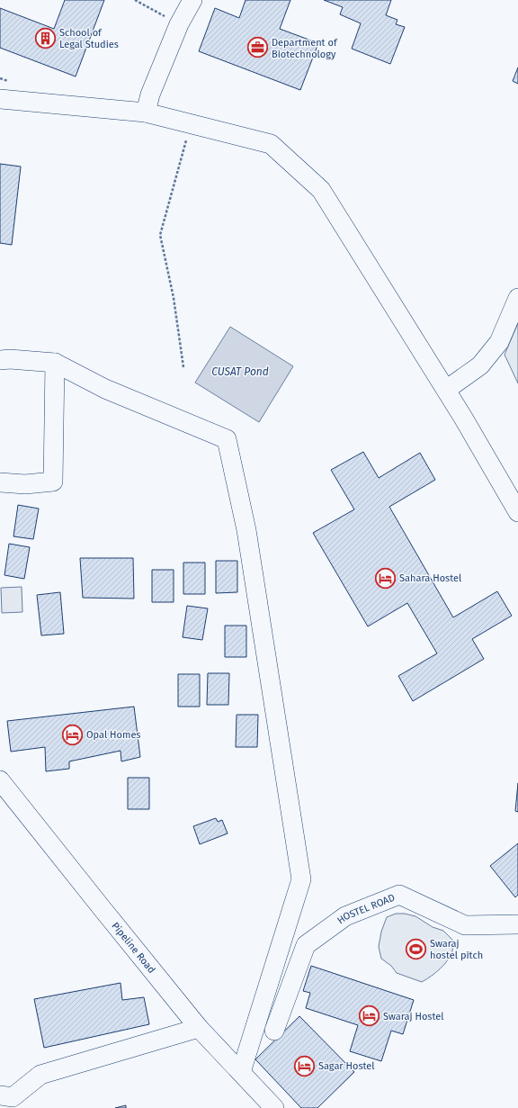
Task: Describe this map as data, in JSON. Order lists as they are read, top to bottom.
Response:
{
  "streets": {
    "street": ["HOSTEL ROAD", "Pipeline Road"]
  },
  "water": ["CUSAT Pond"],
  "places": {
    "building": ["School of Legal Studies"],
    "office": ["Department of Biotechnology"],
    "hotel": [
      "Sahara Hostel",
      "Opal Homes",
      "Swaraj Hostel",
      "Sagar Hostel"
    ],
    "sports": ["Swaraj hostel pitch"]
  }
}
